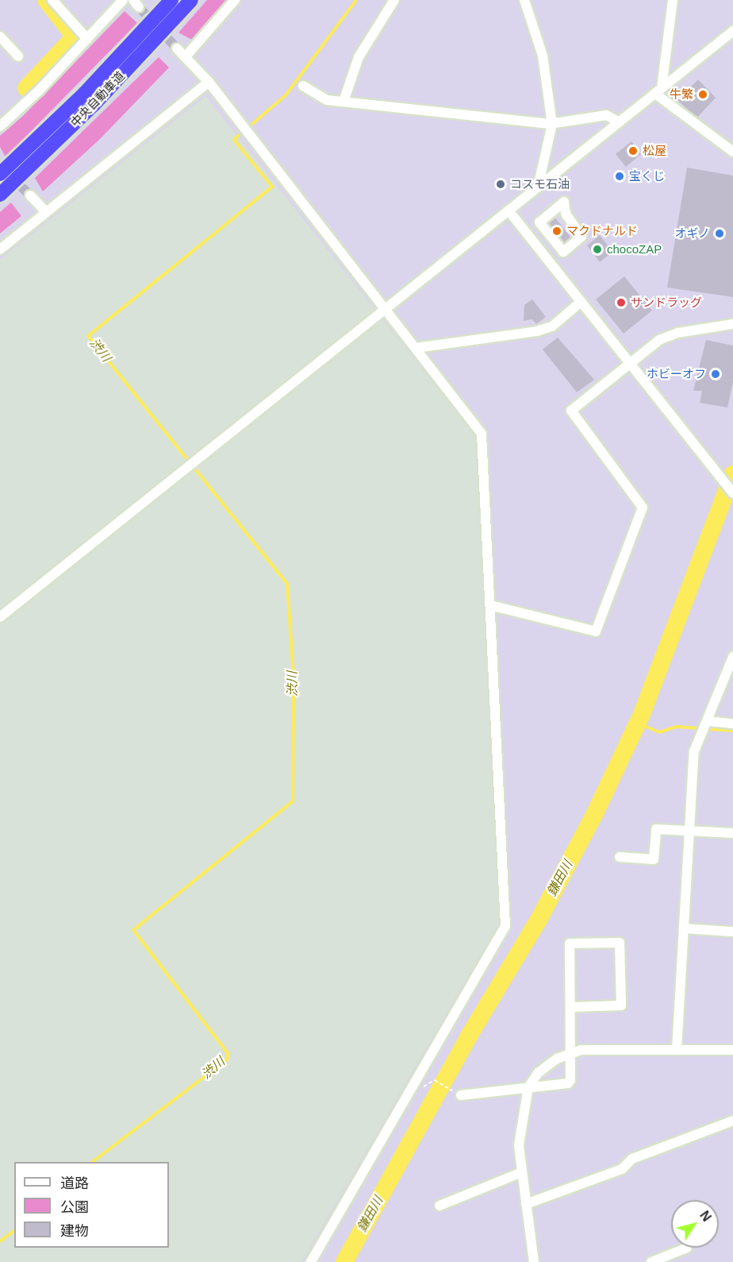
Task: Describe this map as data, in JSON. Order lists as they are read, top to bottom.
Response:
{
  "streets": {
    "highway": ["中央自動車道"]
  },
  "water": ["渋川", "鎌田川"],
  "places": [
    "牛繁",
    "松屋",
    "宝くじ",
    "コスモ石油",
    "マクドナルド",
    "オギノ",
    "chocoZAP",
    "サンドラッグ",
    "ホビーオフ"
  ],
  "legend": ["道路", "公園", "建物"],
  "north": "top right"
}
